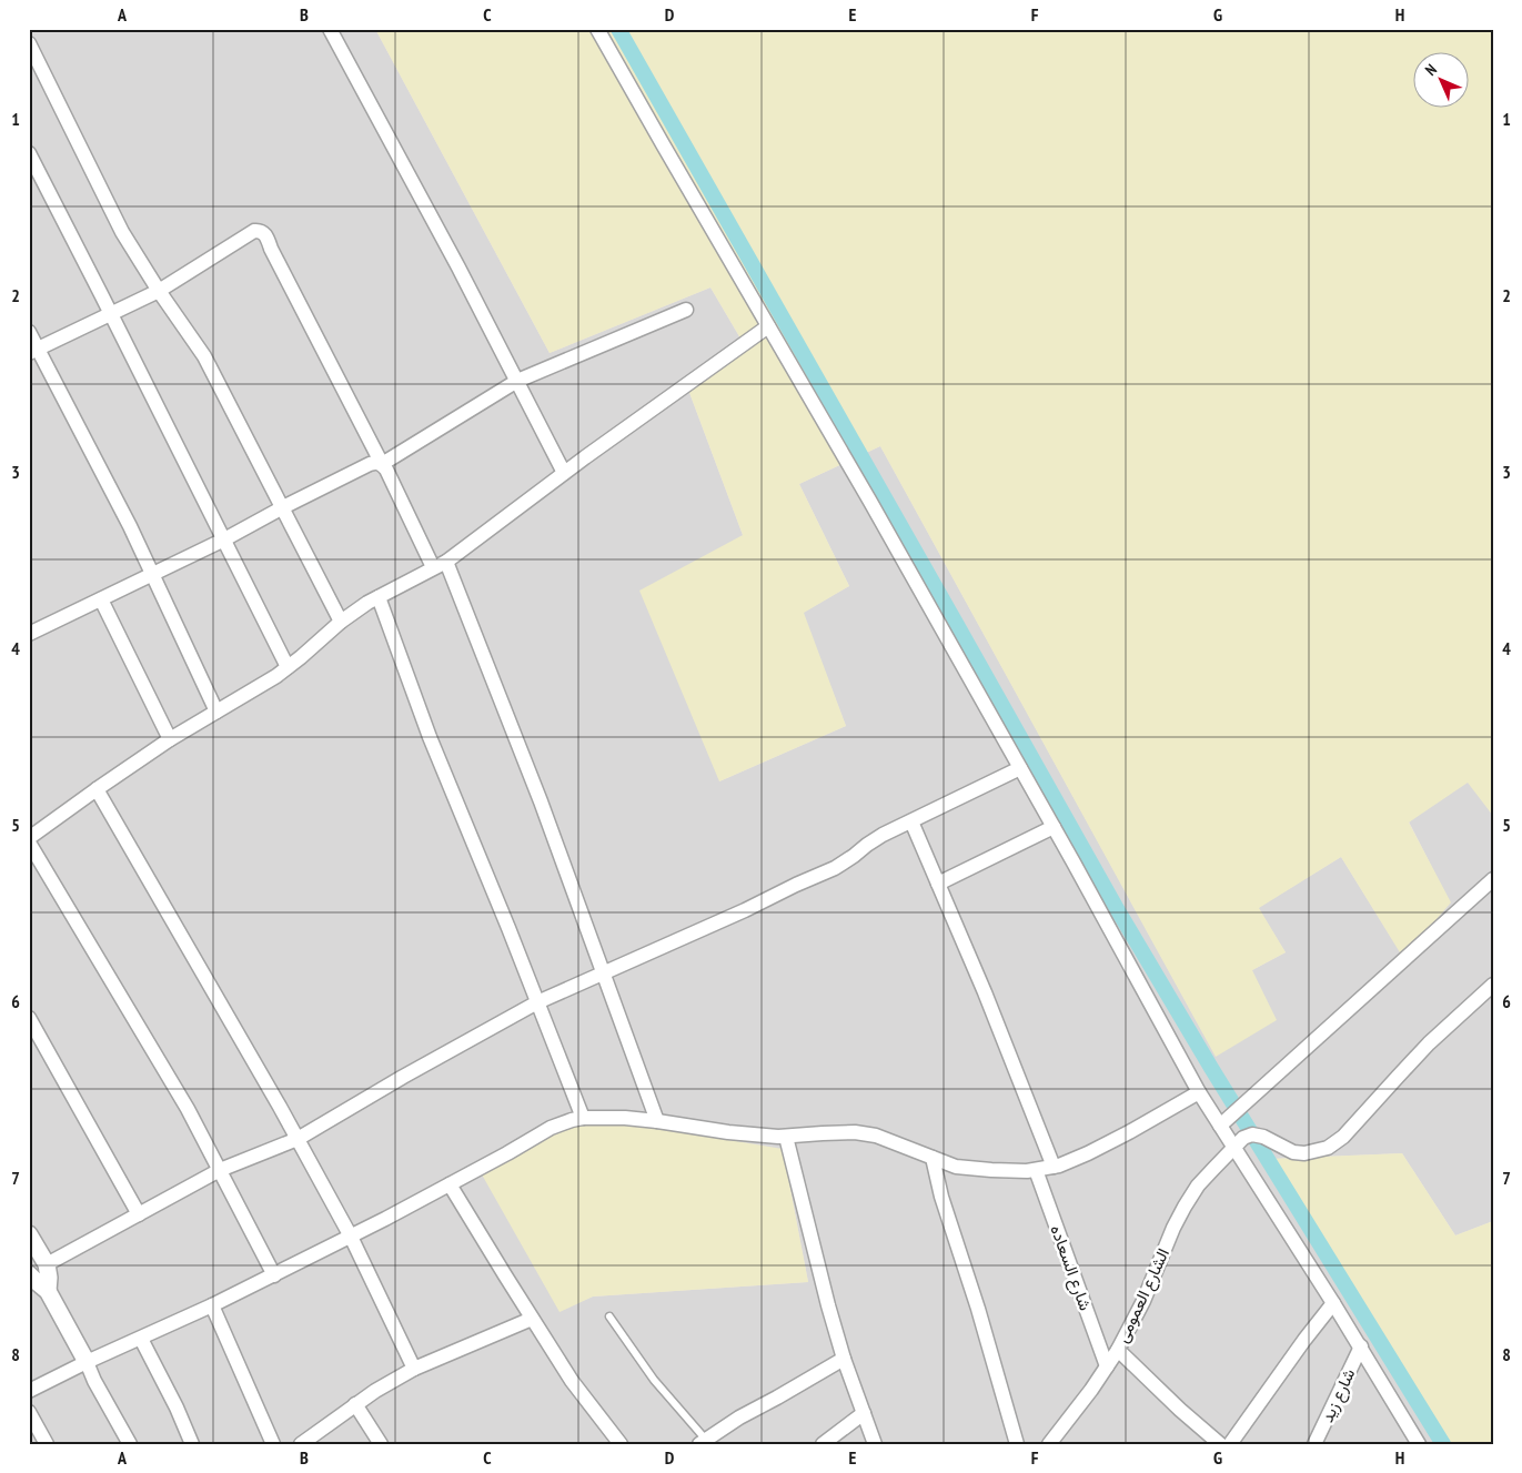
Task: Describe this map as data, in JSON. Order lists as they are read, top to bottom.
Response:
{
  "streets": {
    "street": ["شارع السعاده", "الشارع العمومى", "شارع زيد"]
  },
  "crossings": [
    ["شارع السعاده", "الشارع العمومى"]
  ],
  "north": "top left",
  "grid": {
    "columns": [
      "A",
      "B",
      "C",
      "D",
      "E",
      "F",
      "G",
      "H"
    ],
    "rows": [
      "1",
      "2",
      "3",
      "4",
      "5",
      "6",
      "7",
      "8"
    ]
  }
}
